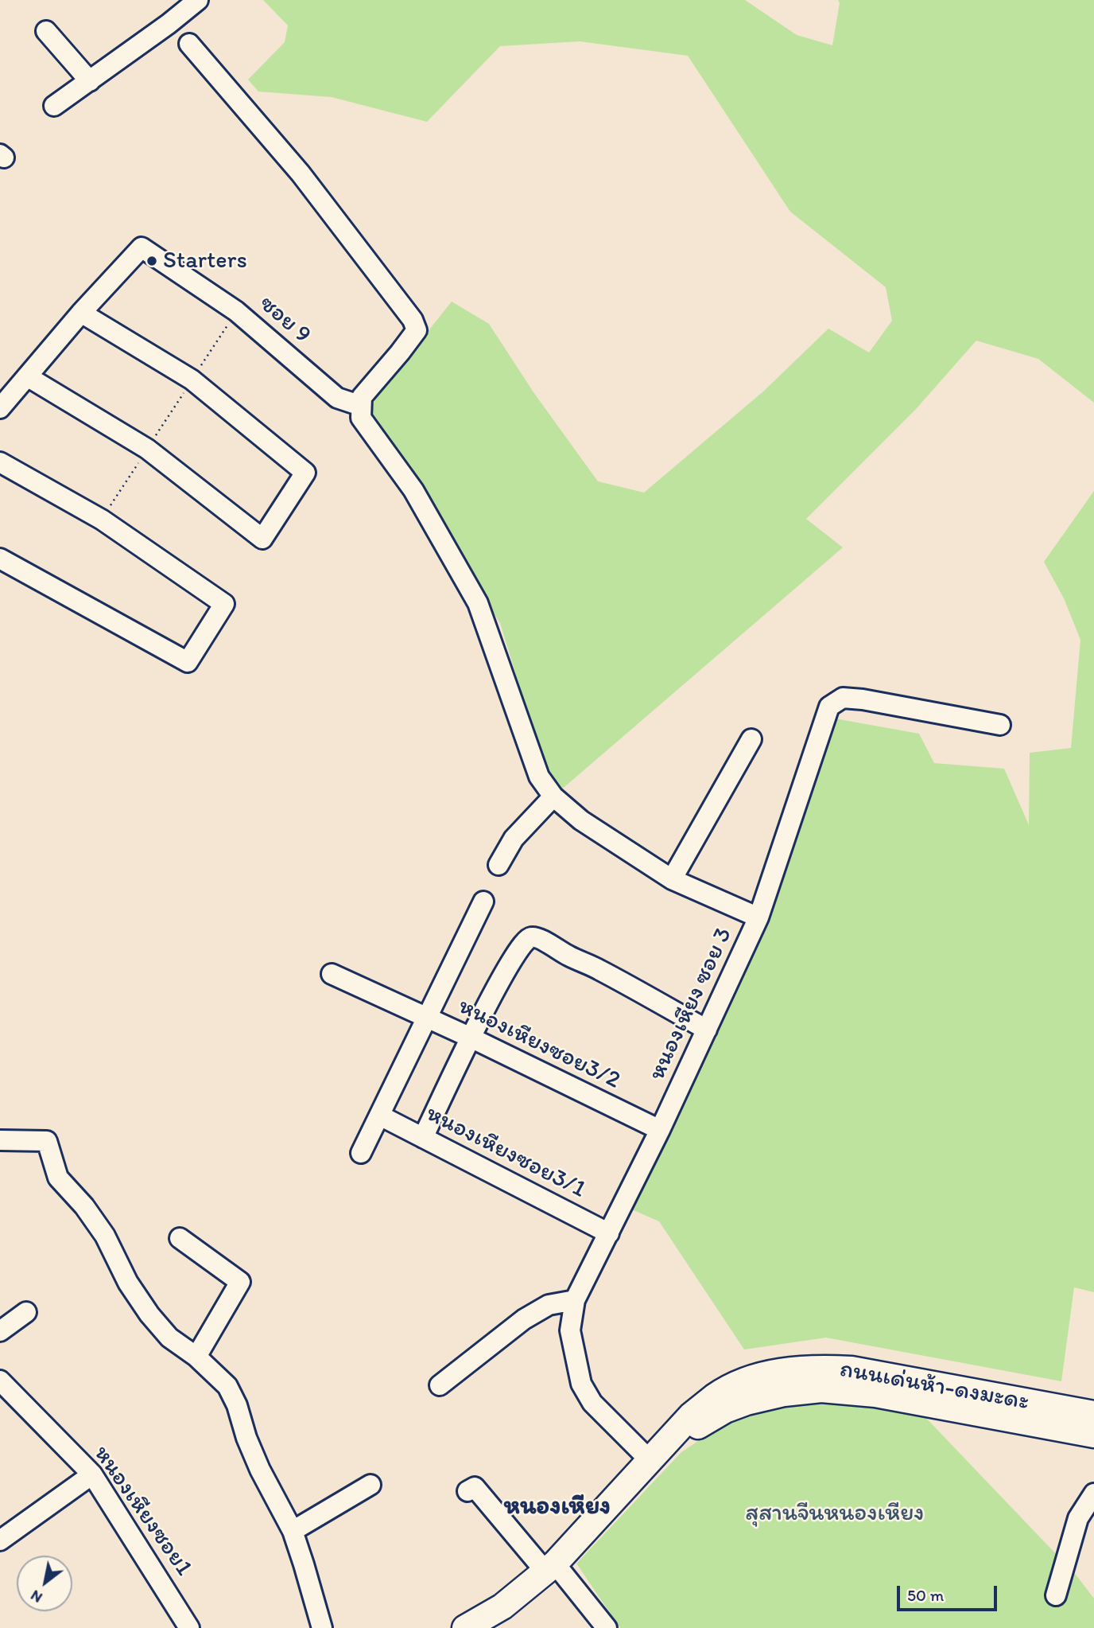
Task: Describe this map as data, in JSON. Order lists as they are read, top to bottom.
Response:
{
  "streets": {
    "main road": ["ถนนเด่นห้า-ดงมะดะ"],
    "street": [
      "ซอย 9",
      "หนองเหียง ซอย 3",
      "หนองเหียงซอย3/2",
      "หนองเหียงซอย3/1",
      "หนองเหียงซอย1"
    ]
  },
  "crossings": [
    ["หนองเหียง ซอย 3", "หนองเหียงซอย3/2"],
    ["หนองเหียง ซอย 3", "หนองเหียงซอย3/1"],
    ["หนองเหียง ซอย 3", "ถนนเด่นห้า-ดงมะดะ"]
  ],
  "districts": ["หนองเหียง"],
  "parks": ["สุสานจีนหนองเหียง"],
  "places": ["Starters"],
  "scale_bar": "50 m",
  "north": "bottom left"
}
